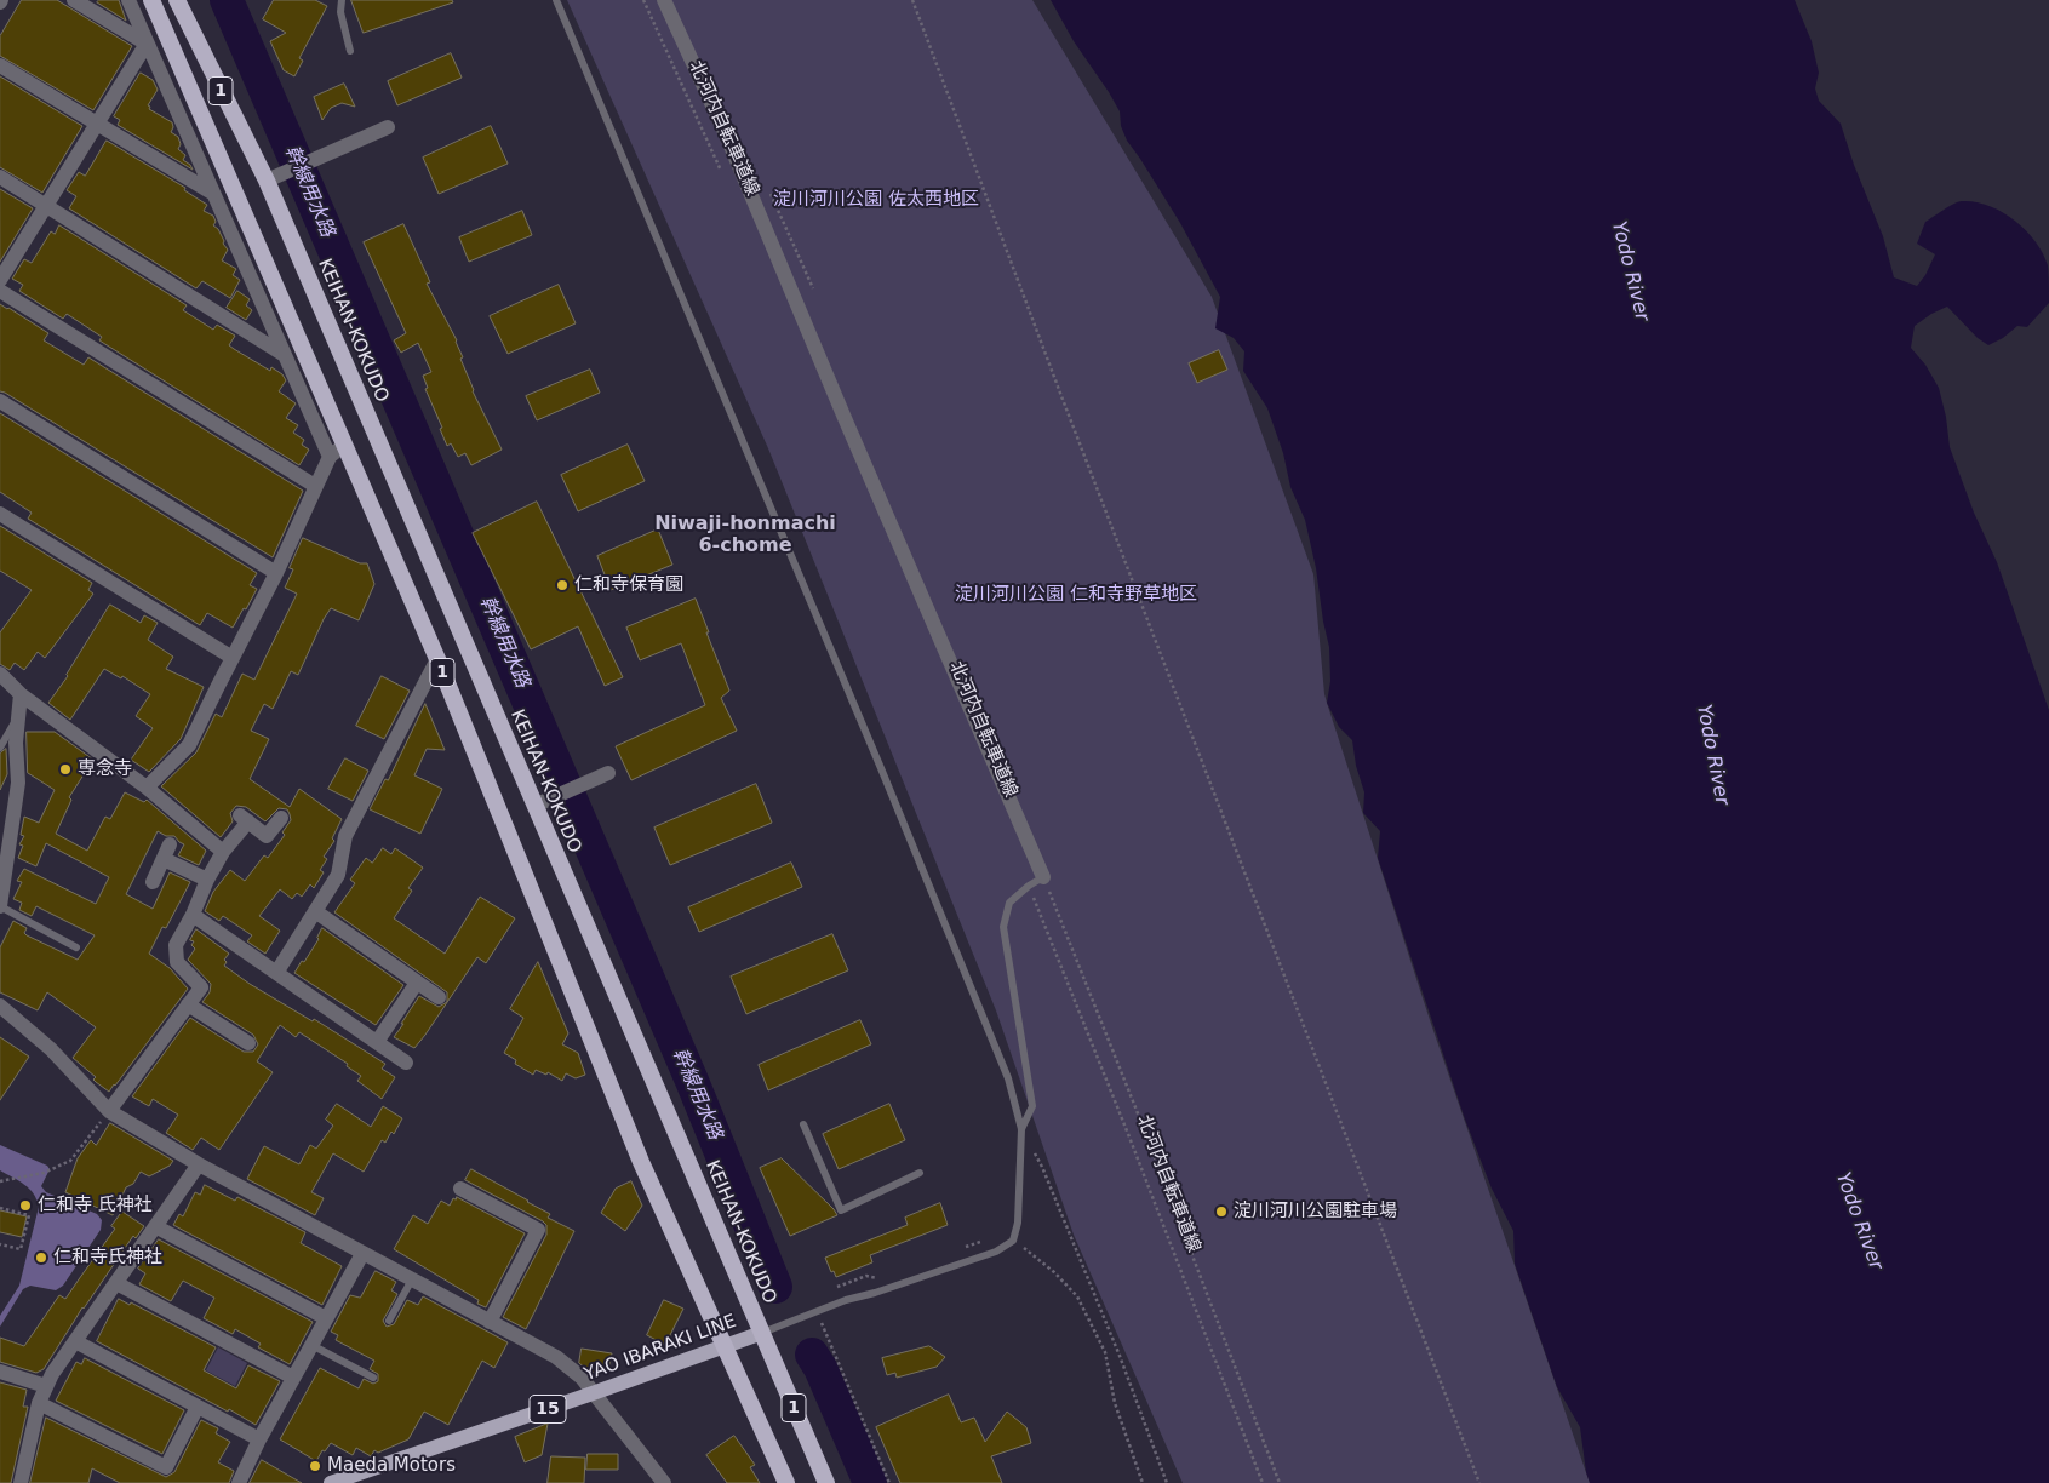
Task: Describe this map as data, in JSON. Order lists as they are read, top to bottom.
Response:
{
  "streets": {
    "highway": ["1", "KEIHAN-KOKUDO"],
    "main road": ["YAO IBARAKI LINE", "15"],
    "street": ["北河内自転車道線"]
  },
  "crossings": [
    ["1", "YAO IBARAKI LINE"],
    ["KEIHAN-KOKUDO", "YAO IBARAKI LINE"]
  ],
  "districts": ["Niwaji-honmachi 6-chome"],
  "water": ["幹線用水路", "Yodo River"],
  "parks": ["淀川河川公園 佐太西地区", "淀川河川公園 仁和寺野草地区"],
  "places": [
    "仁和寺保育園",
    "専念寺",
    "仁和寺 氏神社",
    "淀川河川公園駐車場",
    "仁和寺氏神社",
    "Maeda Motors"
  ]
}
